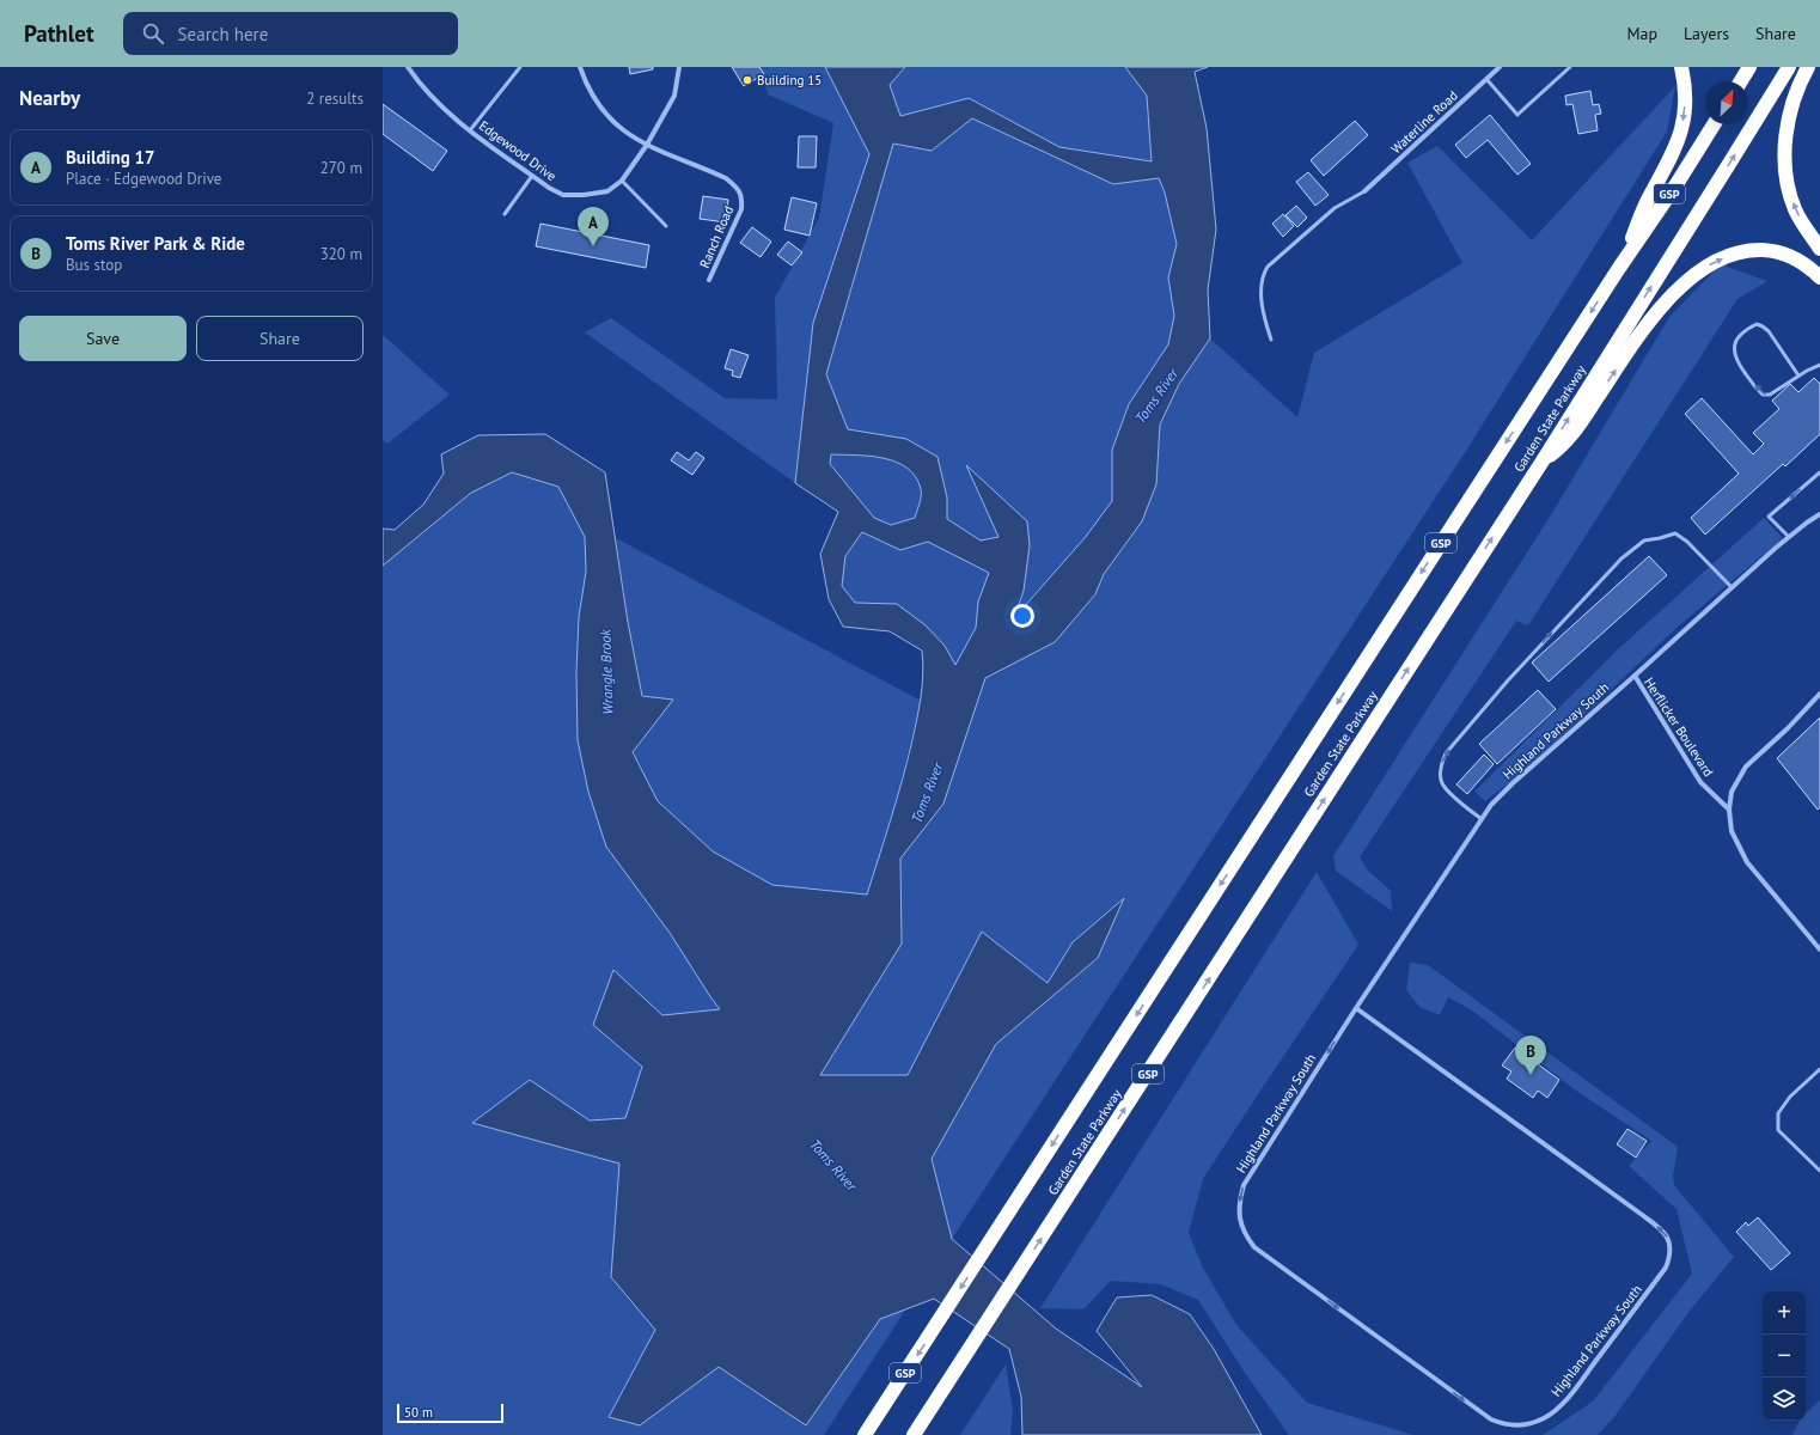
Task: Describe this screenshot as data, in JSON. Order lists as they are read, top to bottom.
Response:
{
  "streets": {
    "highway": ["GSP", "Garden State Parkway"],
    "street": [
      "Waterline Road",
      "Edgewood Drive",
      "Ranch Road",
      "Herflicker Boulevard",
      "Highland Parkway South"
    ]
  },
  "crossings": [
    ["Edgewood Drive", "Ranch Road"],
    ["Herflicker Boulevard", "Highland Parkway South"]
  ],
  "water": ["Toms River", "Wrangle Brook"],
  "places": ["Building 15"],
  "scale_bar": "50 m",
  "north": "top right",
  "page": {
    "header": "Pathlet",
    "search": "Search here",
    "nav": ["Map", "Layers", "Share"],
    "heading": ["Nearby", "2 results"],
    "list": [
      {
        "mark": "A",
        "name": "Building 17",
        "note": "Place · Edgewood Drive",
        "value": "270 m"
      },
      {
        "mark": "B",
        "name": "Toms River Park & Ride",
        "note": "Bus stop",
        "value": "320 m"
      }
    ],
    "pins": ["A", "B"],
    "buttons": ["Save", "Share"],
    "map_buttons": ["+", "−"],
    "scale": "50 m"
  }
}
